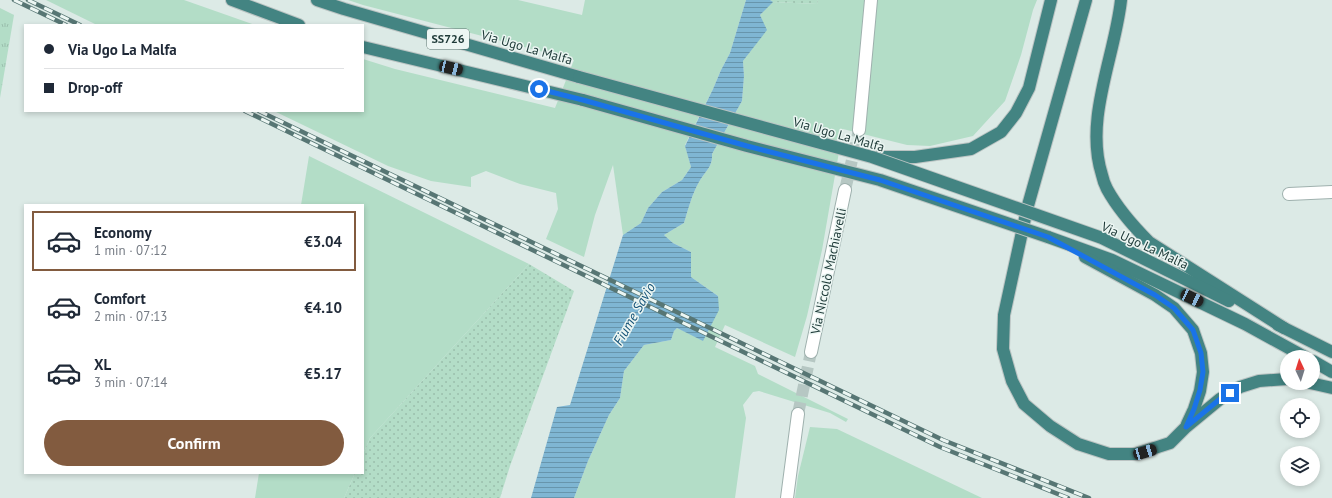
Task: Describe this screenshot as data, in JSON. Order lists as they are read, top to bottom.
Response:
{
  "streets": {
    "highway": ["SS726", "Via Ugo La Malfa"],
    "street": ["Via Niccolò Machiavelli"]
  },
  "water": ["Fiume Savio"],
  "north": "top",
  "page": {
    "banner": ["Via Ugo La Malfa", "Drop-off"],
    "list": [
      {
        "name": "Economy",
        "note": "1 min · 07:12",
        "value": "€3.04"
      },
      {
        "name": "Comfort",
        "note": "2 min · 07:13",
        "value": "€4.10"
      },
      {
        "name": "XL",
        "note": "3 min · 07:14",
        "value": "€5.17"
      }
    ],
    "buttons": "Confirm"
  }
}
